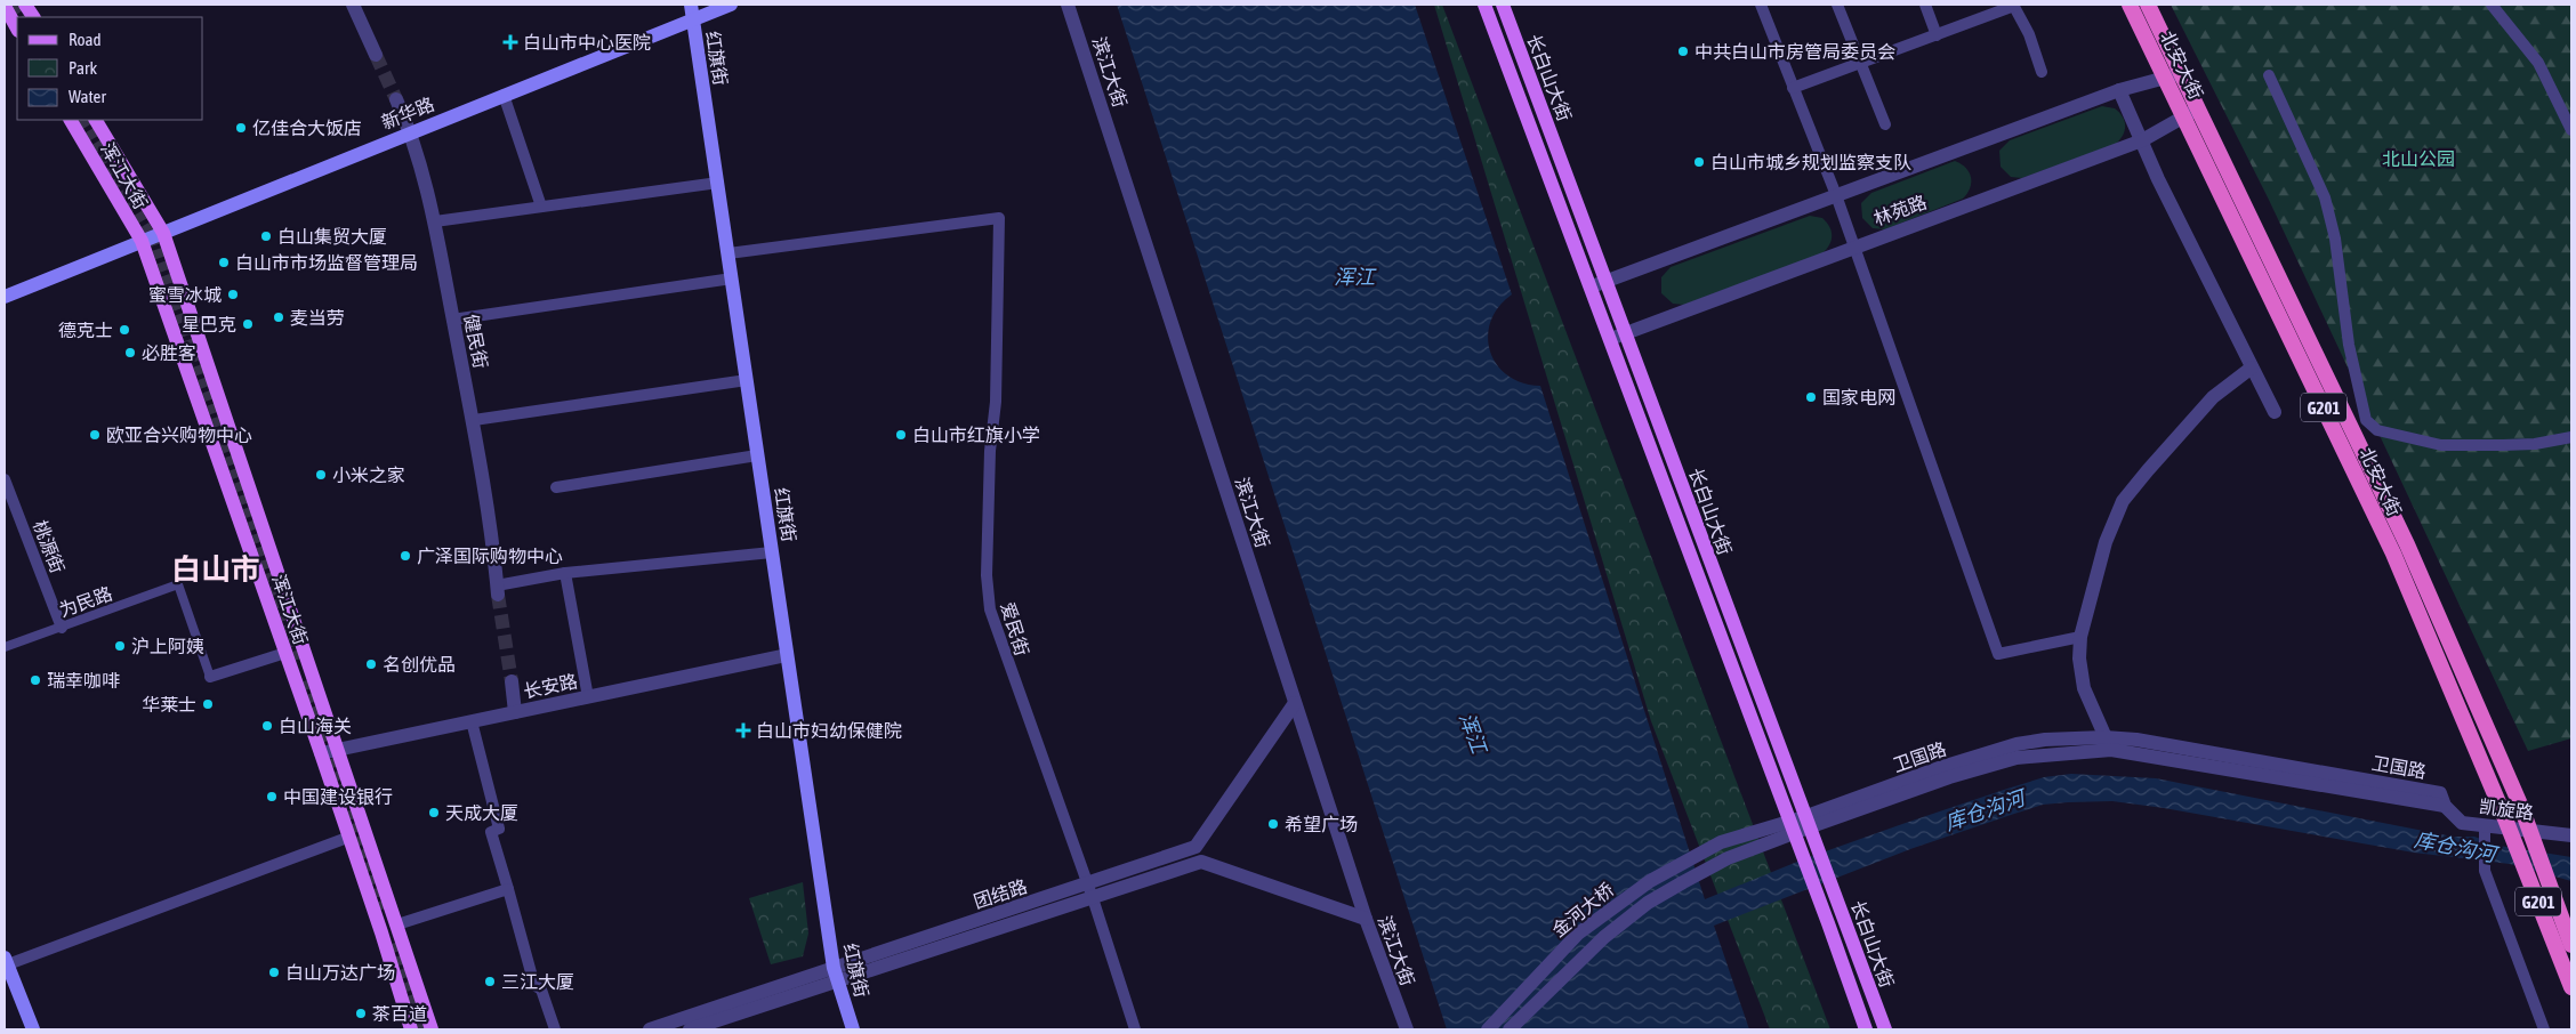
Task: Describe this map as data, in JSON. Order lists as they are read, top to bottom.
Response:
{
  "streets": {
    "highway": ["北安大街", "G201"],
    "main road": [
      "红旗街",
      "长白山大街",
      "新华路",
      "浑江大街"
    ],
    "street": [
      "滨江大街",
      "林苑路",
      "健民街",
      "桃源街",
      "为民路",
      "爱民街",
      "长安路",
      "卫国路",
      "凯旋路",
      "团结路",
      "金河大桥"
    ]
  },
  "crossings": [
    ["红旗街", "新华路"],
    ["红旗街", "爱民街"],
    ["红旗街", "长安路"],
    ["红旗街", "团结路"],
    ["北安大街", "林苑路"],
    ["长白山大街", "林苑路"],
    ["长白山大街", "卫国路"],
    ["新华路", "浑江大街"],
    ["新华路", "健民街"],
    ["浑江大街", "长安路"],
    ["桃源街", "为民路"],
    ["爱民街", "团结路"],
    ["卫国路", "凯旋路"],
    ["卫国路", "金河大桥"]
  ],
  "districts": ["白山市"],
  "water": ["浑江", "库仓沟河"],
  "parks": ["北山公园"],
  "places": {
    "health": ["白山市中心医院", "白山市妇幼保健院"],
    "other": [
      "中共白山市房管局委员会",
      "亿佳合大饭店",
      "白山市城乡规划监察支队",
      "白山集贸大厦",
      "白山市市场监督管理局",
      "蜜雪冰城",
      "麦当劳",
      "星巴克",
      "德克士",
      "必胜客",
      "国家电网",
      "欧亚合兴购物中心",
      "白山市红旗小学",
      "小米之家",
      "广泽国际购物中心",
      "沪上阿姨",
      "名创优品",
      "瑞幸咖啡",
      "华莱士",
      "白山海关",
      "中国建设银行",
      "天成大厦",
      "希望广场",
      "白山万达广场",
      "三江大厦",
      "茶百道"
    ]
  },
  "legend": ["Road", "Park", "Water"]
}
